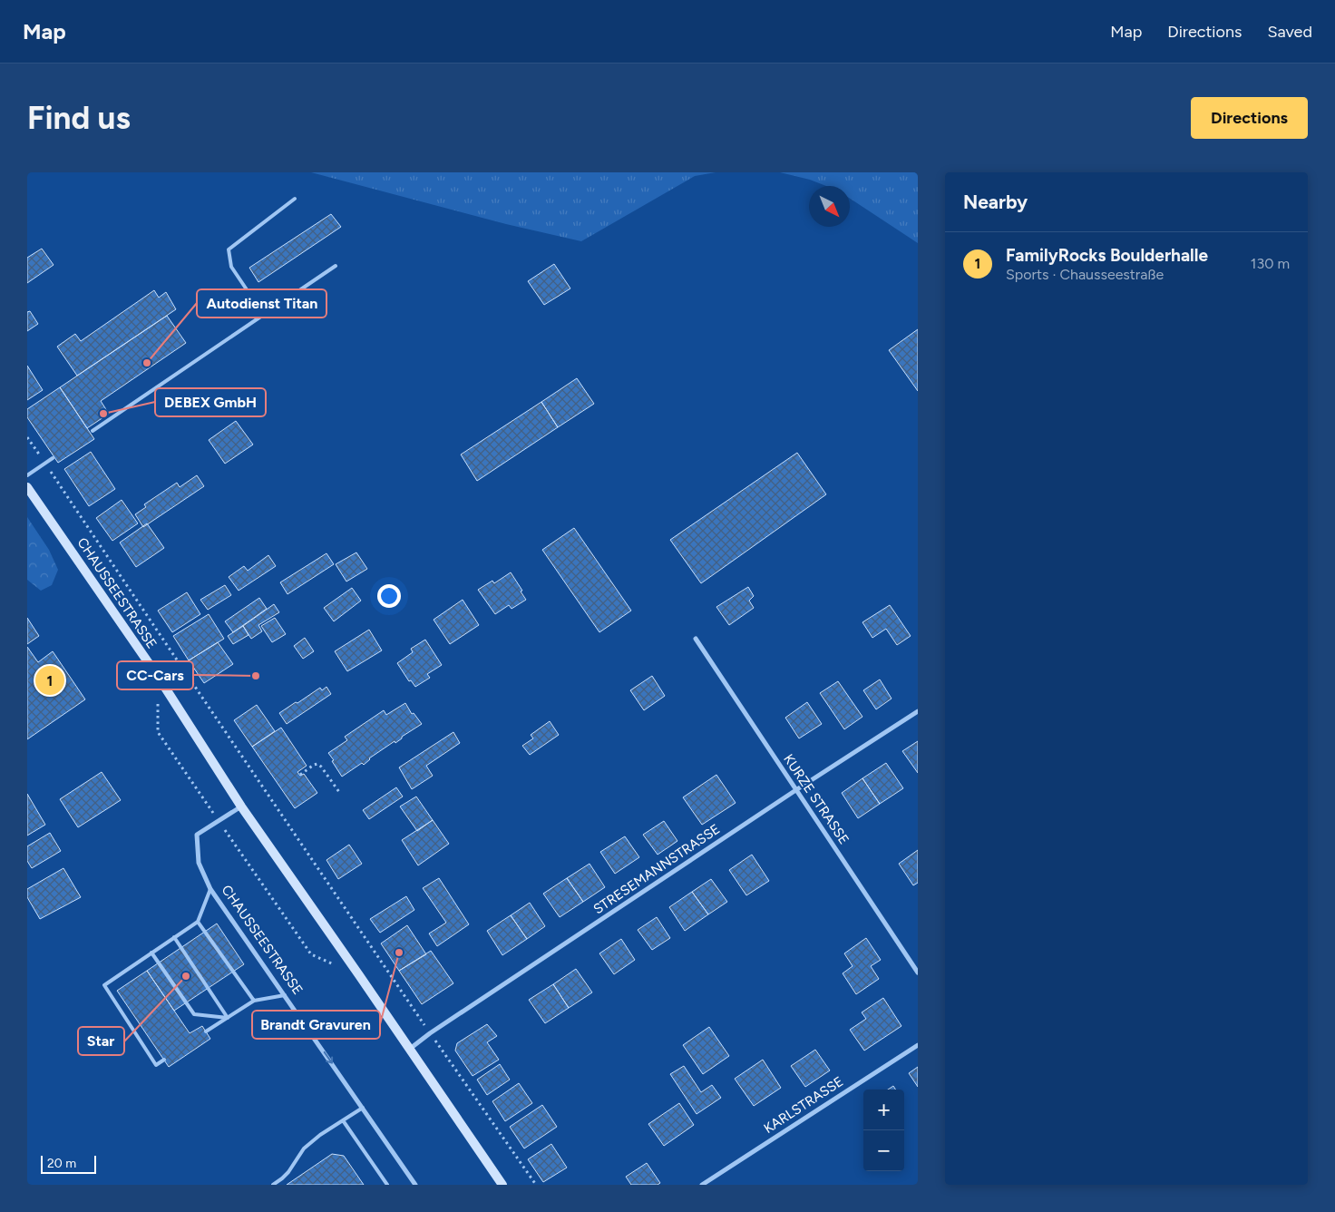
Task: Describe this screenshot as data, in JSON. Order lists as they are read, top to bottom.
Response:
{
  "streets": {
    "main road": ["CHAUSSEESTRASSE"],
    "street": ["KURZE STRASSE", "STRESEMANNSTRASSE", "KARLSTRASSE"]
  },
  "crossings": [
    ["CHAUSSEESTRASSE", "STRESEMANNSTRASSE"],
    ["KURZE STRASSE", "STRESEMANNSTRASSE"]
  ],
  "places": [
    "Autodienst Titan",
    "DEBEX GmbH",
    "CC-Cars",
    "Brandt Gravuren",
    "Star"
  ],
  "scale_bar": "20 m",
  "north": "bottom right",
  "page": {
    "header": "Map",
    "nav": ["Map", "Directions", "Saved"],
    "buttons": "Directions",
    "title": "Find us",
    "heading": "Nearby",
    "list": [
      {
        "mark": "1",
        "name": "FamilyRocks Boulderhalle",
        "note": "Sports · Chausseestraße",
        "value": "130 m"
      }
    ],
    "pins": "1",
    "map_buttons": ["+", "−"],
    "scale": "20 m"
  }
}
